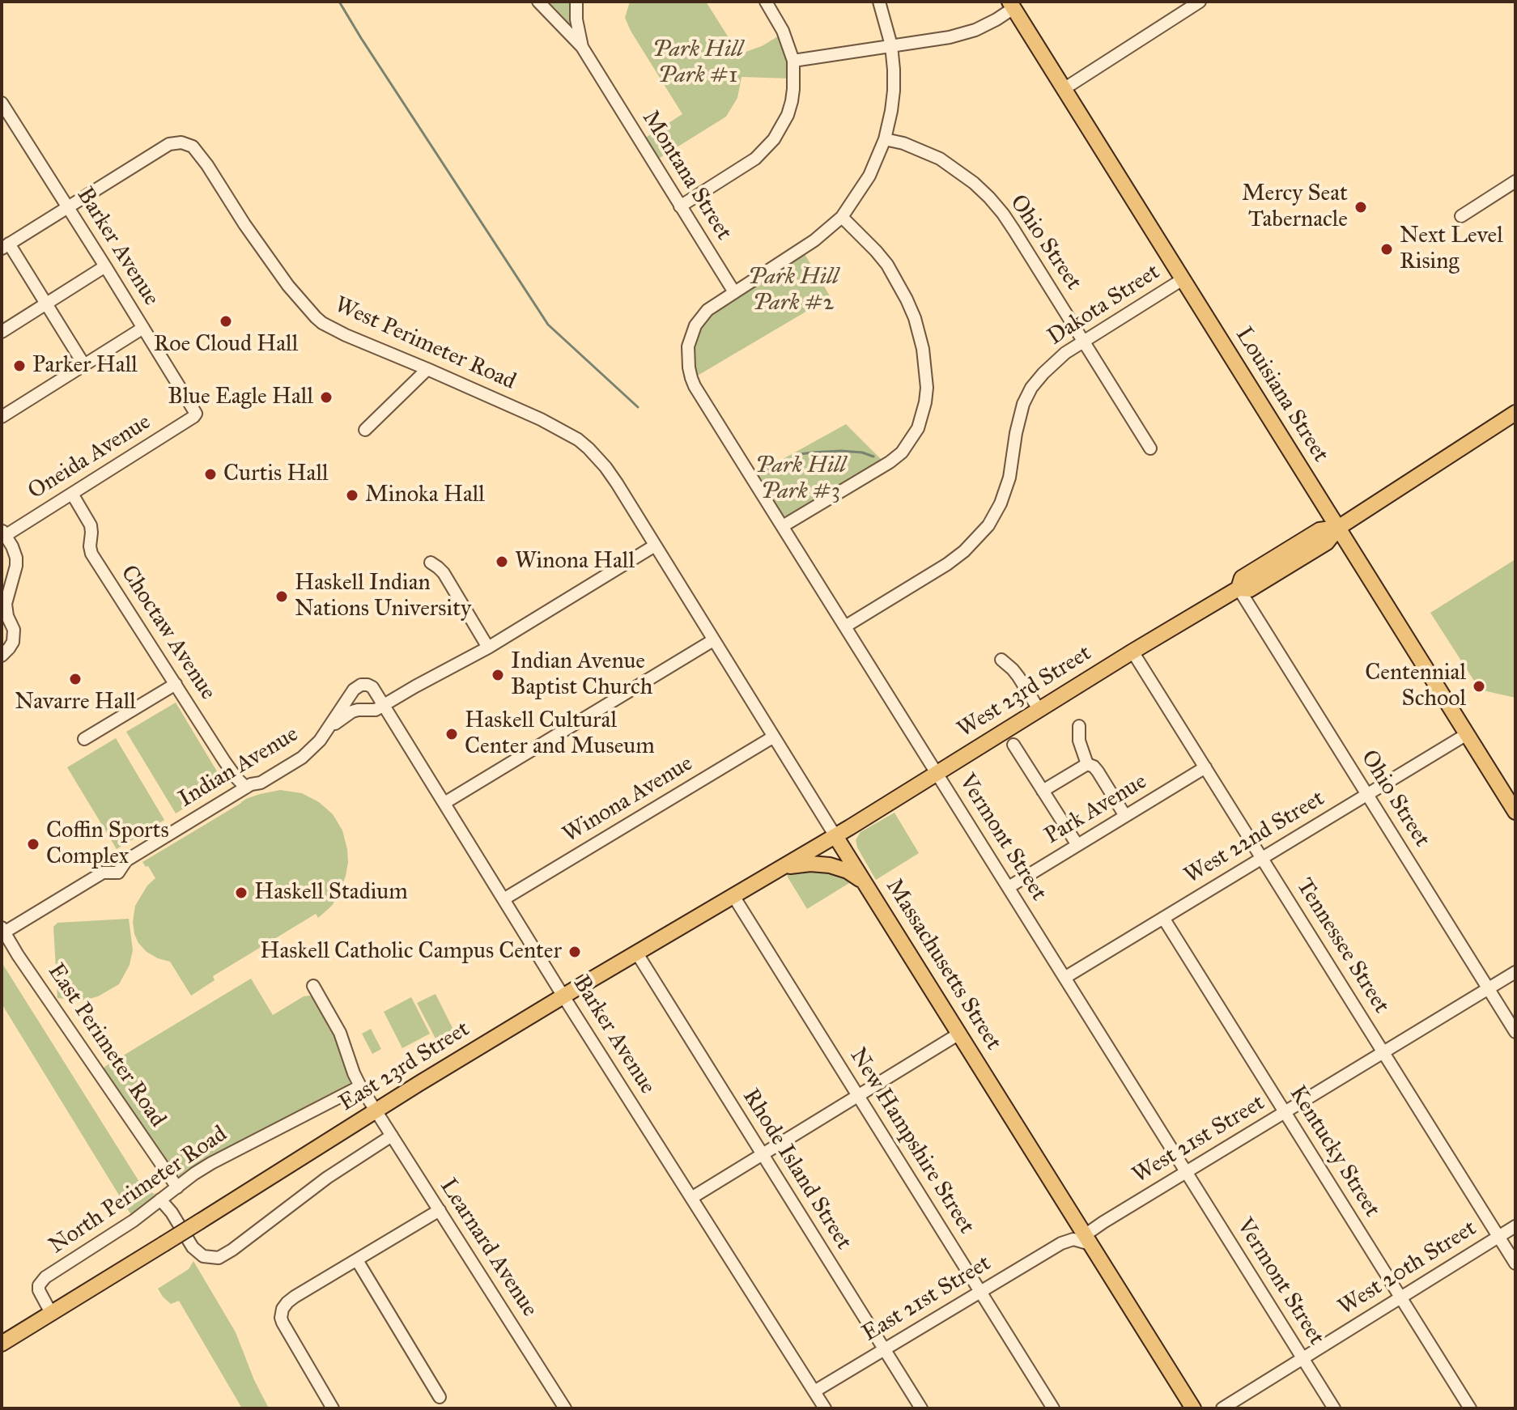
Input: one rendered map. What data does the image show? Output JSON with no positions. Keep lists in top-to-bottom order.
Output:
{
  "streets": {
    "main road": [
      "Louisiana Street",
      "West 23rd Street",
      "Massachusetts Street",
      "East 23rd Street"
    ],
    "street": [
      "Montana Street",
      "Ohio Street",
      "Barker Avenue",
      "Dakota Street",
      "West Perimeter Road",
      "Oneida Avenue",
      "Choctaw Avenue",
      "Indian Avenue",
      "Winona Avenue",
      "Park Avenue",
      "Vermont Street",
      "West 22nd Street",
      "Tennessee Street",
      "East Perimeter Road",
      "West 21st Street",
      "New Hampshire Street",
      "Kentucky Street",
      "Rhode Island Street",
      "North Perimeter Road",
      "Learnard Avenue",
      "West 20th Street",
      "East 21st Street"
    ]
  },
  "crossings": [
    ["Montana Street", "Vermont Street"],
    ["Ohio Street", "Dakota Street"],
    ["Ohio Street", "West 23rd Street"],
    ["Ohio Street", "Vermont Street"],
    ["Ohio Street", "West 22nd Street"],
    ["Ohio Street", "West 21st Street"],
    ["Barker Avenue", "West Perimeter Road"],
    ["Barker Avenue", "Oneida Avenue"],
    ["Barker Avenue", "Indian Avenue"],
    ["Barker Avenue", "Winona Avenue"],
    ["Barker Avenue", "East 23rd Street"],
    ["Barker Avenue", "East 21st Street"],
    ["Dakota Street", "Louisiana Street"],
    ["Dakota Street", "Vermont Street"],
    ["West Perimeter Road", "Indian Avenue"],
    ["West Perimeter Road", "Massachusetts Street"],
    ["Louisiana Street", "West 23rd Street"],
    ["Louisiana Street", "West 22nd Street"],
    ["Oneida Avenue", "Choctaw Avenue"],
    ["Choctaw Avenue", "Indian Avenue"],
    ["West 23rd Street", "Vermont Street"],
    ["West 23rd Street", "Tennessee Street"],
    ["West 23rd Street", "Massachusetts Street"],
    ["West 23rd Street", "East 23rd Street"],
    ["Indian Avenue", "Massachusetts Street"],
    ["Indian Avenue", "East Perimeter Road"],
    ["Winona Avenue", "Massachusetts Street"],
    ["Park Avenue", "Vermont Street"],
    ["Park Avenue", "Tennessee Street"],
    ["Vermont Street", "West 22nd Street"],
    ["Vermont Street", "West 21st Street"],
    ["Vermont Street", "West 20th Street"],
    ["West 22nd Street", "Tennessee Street"],
    ["West 22nd Street", "Kentucky Street"],
    ["Tennessee Street", "West 21st Street"],
    ["Tennessee Street", "West 20th Street"],
    ["Massachusetts Street", "East 23rd Street"],
    ["Massachusetts Street", "West 21st Street"],
    ["Massachusetts Street", "East 21st Street"],
    ["East Perimeter Road", "North Perimeter Road"],
    ["East 23rd Street", "New Hampshire Street"],
    ["East 23rd Street", "Rhode Island Street"],
    ["East 23rd Street", "North Perimeter Road"],
    ["East 23rd Street", "Learnard Avenue"],
    ["West 21st Street", "Kentucky Street"],
    ["West 21st Street", "East 21st Street"],
    ["New Hampshire Street", "East 21st Street"],
    ["Kentucky Street", "West 20th Street"],
    ["Rhode Island Street", "East 21st Street"],
    ["North Perimeter Road", "Learnard Avenue"]
  ],
  "parks": ["Park Hill Park #1", "Park Hill Park #2", "Park Hill Park #3"],
  "places": [
    "Mercy Seat Tabernacle",
    "Next Level Rising",
    "Roe Cloud Hall",
    "Parker Hall",
    "Blue Eagle Hall",
    "Curtis Hall",
    "Minoka Hall",
    "Winona Hall",
    "Haskell Indian Nations University",
    "Indian Avenue Baptist Church",
    "Navarre Hall",
    "Centennial School",
    "Haskell Cultural Center and Museum",
    "Coffin Sports Complex",
    "Haskell Stadium",
    "Haskell Catholic Campus Center"
  ]
}
